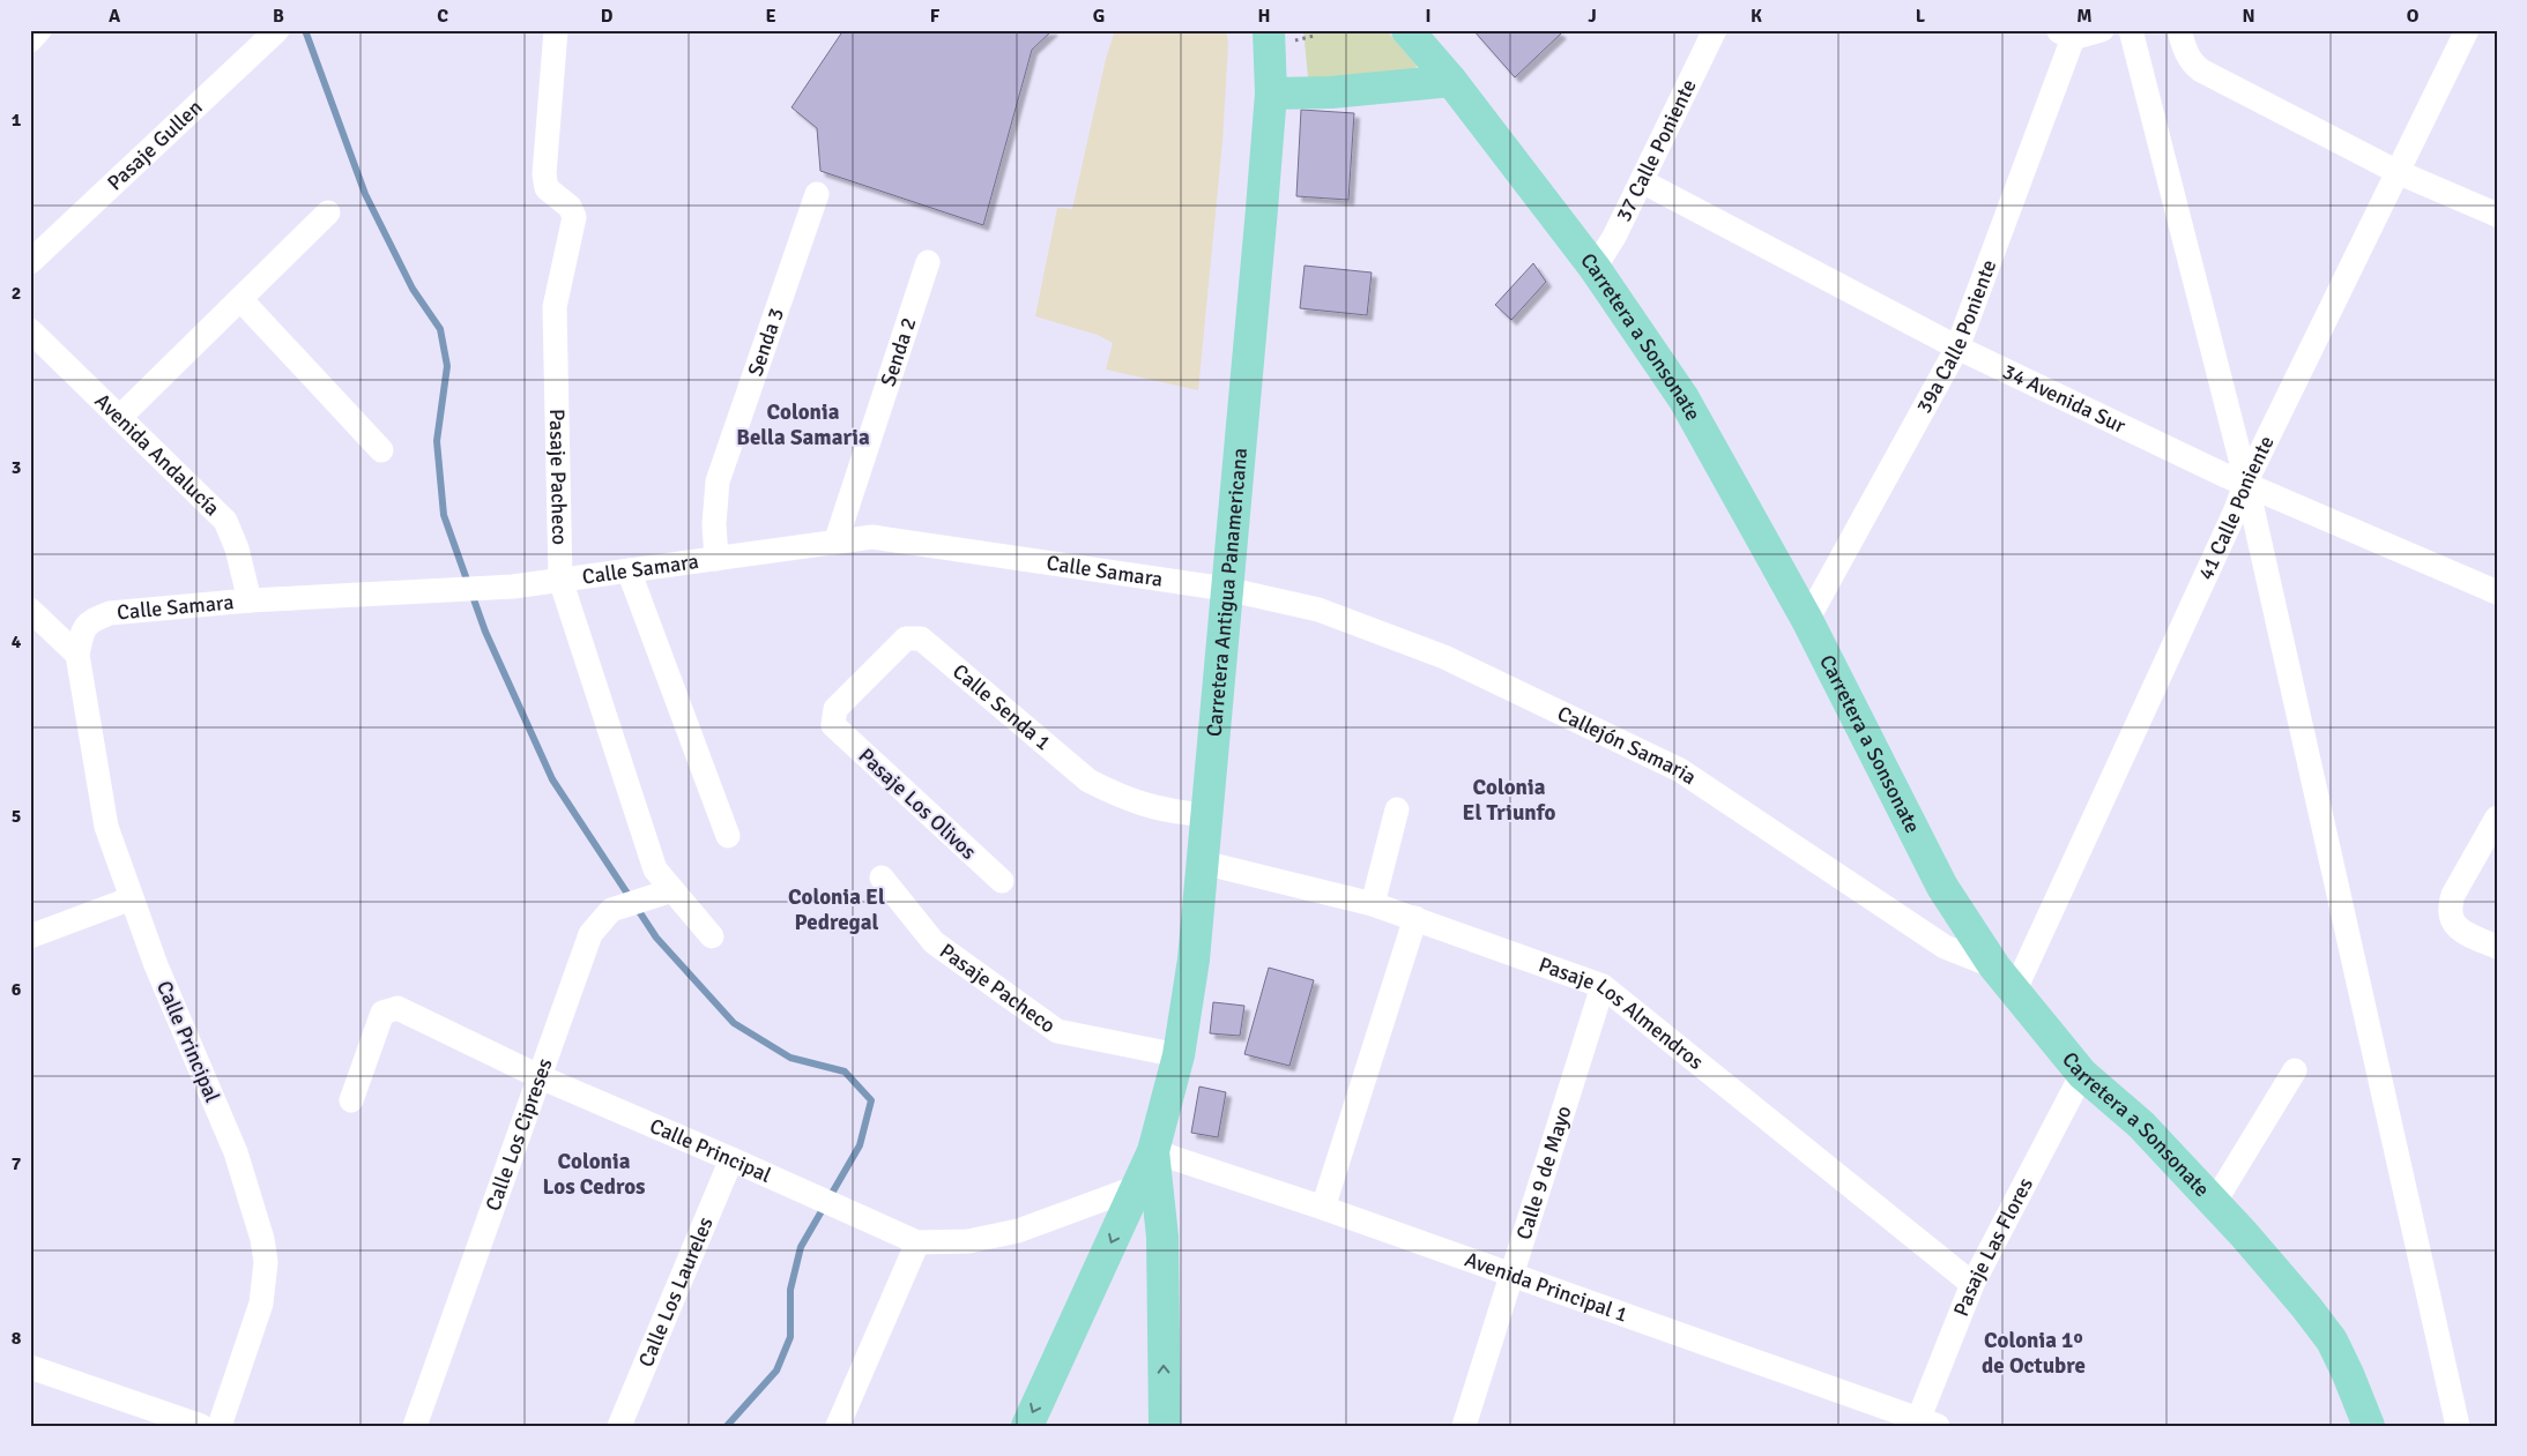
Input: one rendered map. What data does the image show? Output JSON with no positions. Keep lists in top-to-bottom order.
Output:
{
  "streets": {
    "main road": ["Carretera a Sonsonate", "Carretera Antigua Panamericana"],
    "street": [
      "Pasaje Gullen",
      "37 Calle Poniente",
      "39a Calle Poniente",
      "Senda 3",
      "Senda 2",
      "34 Avenida Sur",
      "Avenida Andalucía",
      "Pasaje Pacheco",
      "41 Calle Poniente",
      "Calle Samara",
      "Calle Senda 1",
      "Callejón Samaria",
      "Pasaje Los Olivos",
      "Pasaje Los Almendros",
      "Calle Principal",
      "Calle Los Cipreses",
      "Calle 9 de Mayo",
      "Pasaje Las Flores",
      "Avenida Principal 1",
      "Calle Los Laureles"
    ]
  },
  "crossings": [
    ["37 Calle Poniente", "Carretera a Sonsonate"],
    ["37 Calle Poniente", "34 Avenida Sur"],
    ["39a Calle Poniente", "Carretera a Sonsonate"],
    ["39a Calle Poniente", "34 Avenida Sur"],
    ["Carretera a Sonsonate", "41 Calle Poniente"],
    ["Carretera a Sonsonate", "Callejón Samaria"],
    ["Carretera a Sonsonate", "Pasaje Las Flores"],
    ["Senda 3", "Calle Samara"],
    ["Senda 2", "Calle Samara"],
    ["34 Avenida Sur", "41 Calle Poniente"],
    ["Avenida Andalucía", "Calle Samara"],
    ["Pasaje Pacheco", "Calle Samara"],
    ["Pasaje Pacheco", "Carretera Antigua Panamericana"],
    ["Pasaje Pacheco", "Calle Los Cipreses"],
    ["Calle Samara", "Carretera Antigua Panamericana"],
    ["Calle Samara", "Callejón Samaria"],
    ["Calle Samara", "Calle Principal"],
    ["Carretera Antigua Panamericana", "Calle Senda 1"],
    ["Carretera Antigua Panamericana", "Callejón Samaria"],
    ["Carretera Antigua Panamericana", "Pasaje Los Almendros"],
    ["Carretera Antigua Panamericana", "Calle Principal"],
    ["Carretera Antigua Panamericana", "Avenida Principal 1"],
    ["Calle Senda 1", "Pasaje Los Olivos"],
    ["Pasaje Los Almendros", "Calle 9 de Mayo"],
    ["Pasaje Los Almendros", "Pasaje Las Flores"],
    ["Calle Principal", "Calle Los Cipreses"],
    ["Calle Principal", "Calle Los Laureles"],
    ["Calle 9 de Mayo", "Avenida Principal 1"],
    ["Pasaje Las Flores", "Avenida Principal 1"]
  ],
  "districts": [
    "Colonia Bella Samaria",
    "Colonia El Triunfo",
    "Colonia El Pedregal",
    "Colonia Los Cedros",
    "Colonia 1º de Octubre"
  ],
  "grid": {
    "columns": [
      "A",
      "B",
      "C",
      "D",
      "E",
      "F",
      "G",
      "H",
      "I",
      "J",
      "K",
      "L",
      "M",
      "N",
      "O"
    ],
    "rows": [
      "1",
      "2",
      "3",
      "4",
      "5",
      "6",
      "7",
      "8"
    ]
  }
}
